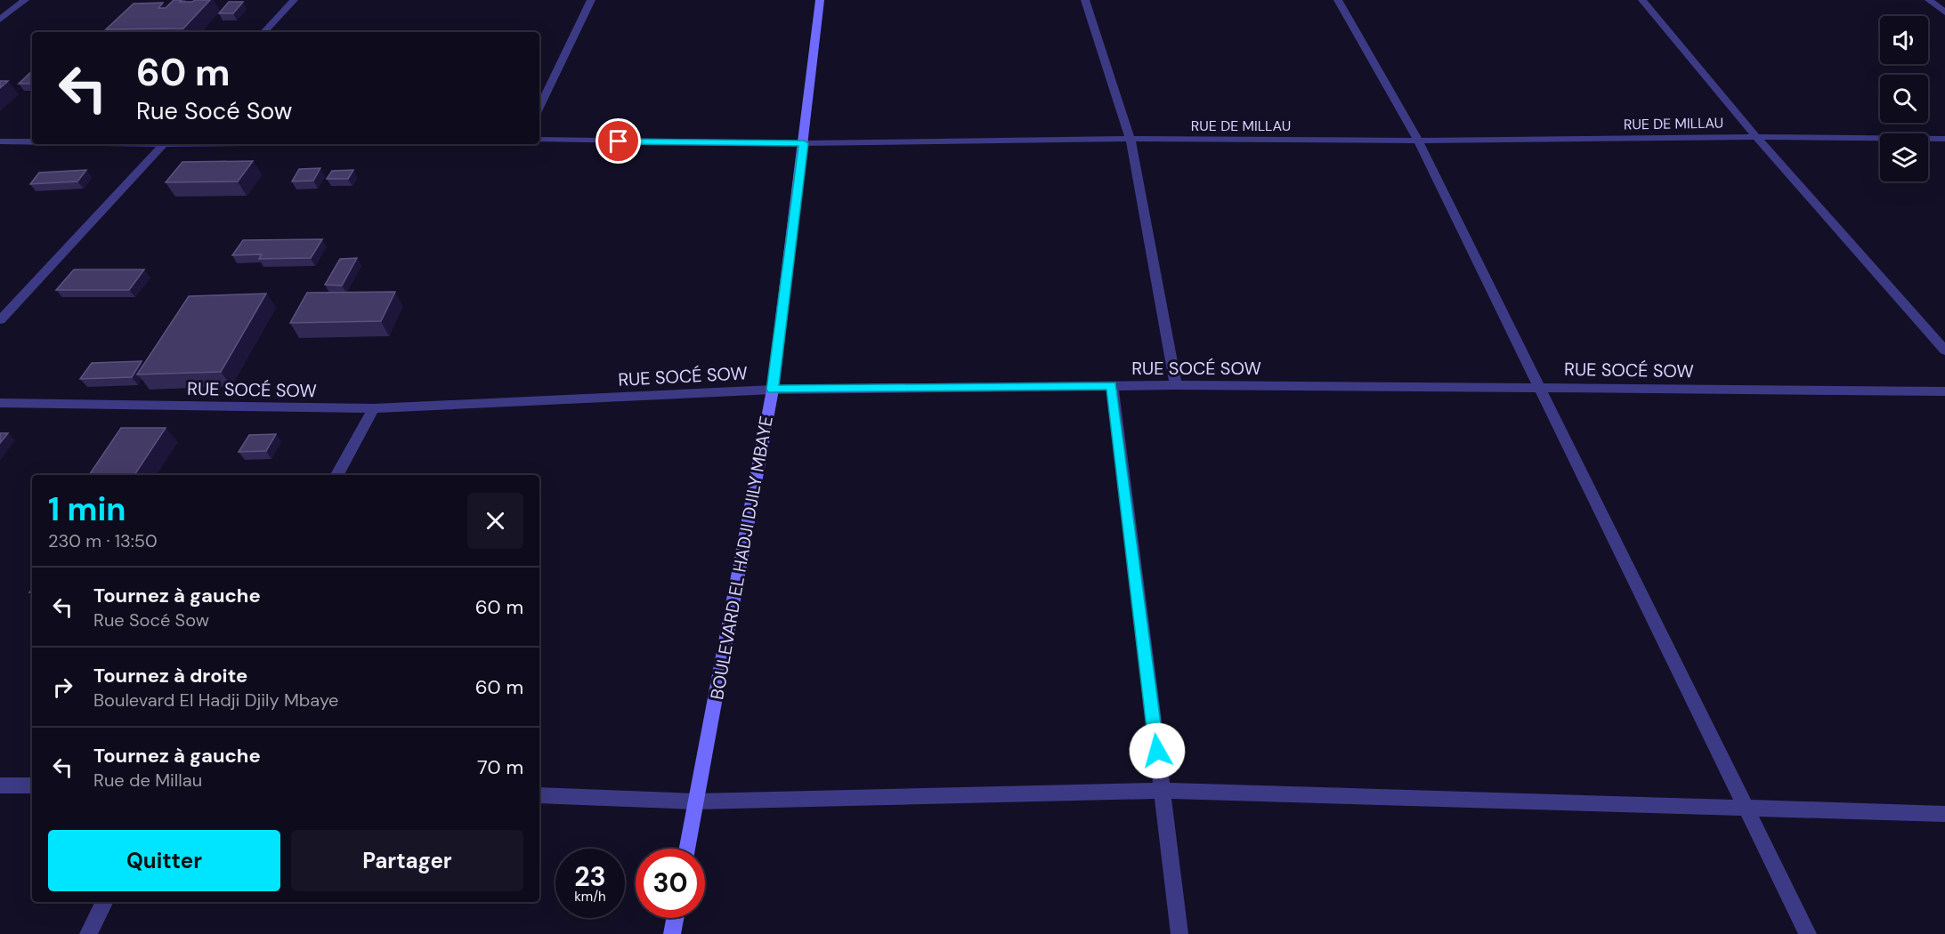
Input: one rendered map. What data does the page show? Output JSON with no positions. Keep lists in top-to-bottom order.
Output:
{
  "streets": {
    "main road": ["BOULEVARD EL HADJI DJILY MBAYE"],
    "street": ["RUE DE MILLAU", "RUE SOCÉ SOW"]
  },
  "crossings": [
    ["RUE DE MILLAU", "BOULEVARD EL HADJI DJILY MBAYE"],
    ["RUE SOCÉ SOW", "BOULEVARD EL HADJI DJILY MBAYE"]
  ],
  "page": {
    "turn": ["60 m", "Rue Socé Sow"],
    "heading": ["1 min", "230 m · 13:50"],
    "list": [
      {
        "name": "Tournez à gauche",
        "note": "Rue Socé Sow",
        "value": "60 m"
      },
      {
        "name": "Tournez à droite",
        "note": "Boulevard El Hadji Djily Mbaye",
        "value": "60 m"
      },
      {
        "name": "Tournez à gauche",
        "note": "Rue de Millau",
        "value": "70 m"
      }
    ],
    "buttons": ["Quitter", "Partager"],
    "speed": "23 km/h",
    "limit": "30"
  }
}
